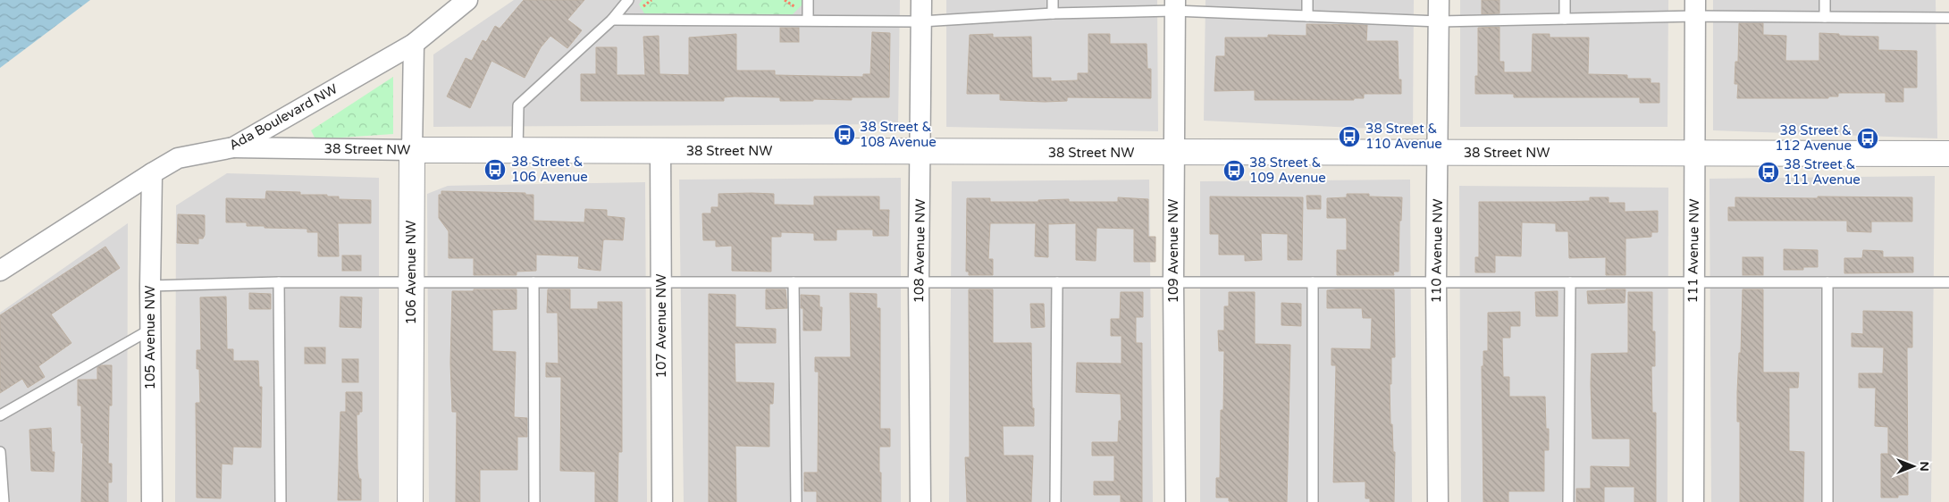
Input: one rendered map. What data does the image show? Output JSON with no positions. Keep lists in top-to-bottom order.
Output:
{
  "streets": {
    "street": [
      "Ada Boulevard NW",
      "38 Street NW",
      "108 Avenue NW",
      "109 Avenue NW",
      "110 Avenue NW",
      "111 Avenue NW",
      "106 Avenue NW",
      "107 Avenue NW",
      "105 Avenue NW"
    ]
  },
  "crossings": [
    ["Ada Boulevard NW", "38 Street NW"],
    ["Ada Boulevard NW", "106 Avenue NW"],
    ["Ada Boulevard NW", "105 Avenue NW"],
    ["38 Street NW", "108 Avenue NW"],
    ["38 Street NW", "109 Avenue NW"],
    ["38 Street NW", "110 Avenue NW"],
    ["38 Street NW", "111 Avenue NW"],
    ["38 Street NW", "106 Avenue NW"],
    ["38 Street NW", "107 Avenue NW"]
  ],
  "places": {
    "bus stop": [
      "38 Street & 108 Avenue",
      "38 Street & 110 Avenue",
      "38 Street & 112 Avenue",
      "38 Street & 106 Avenue",
      "38 Street & 109 Avenue",
      "38 Street & 111 Avenue"
    ]
  },
  "north": "right"
}
